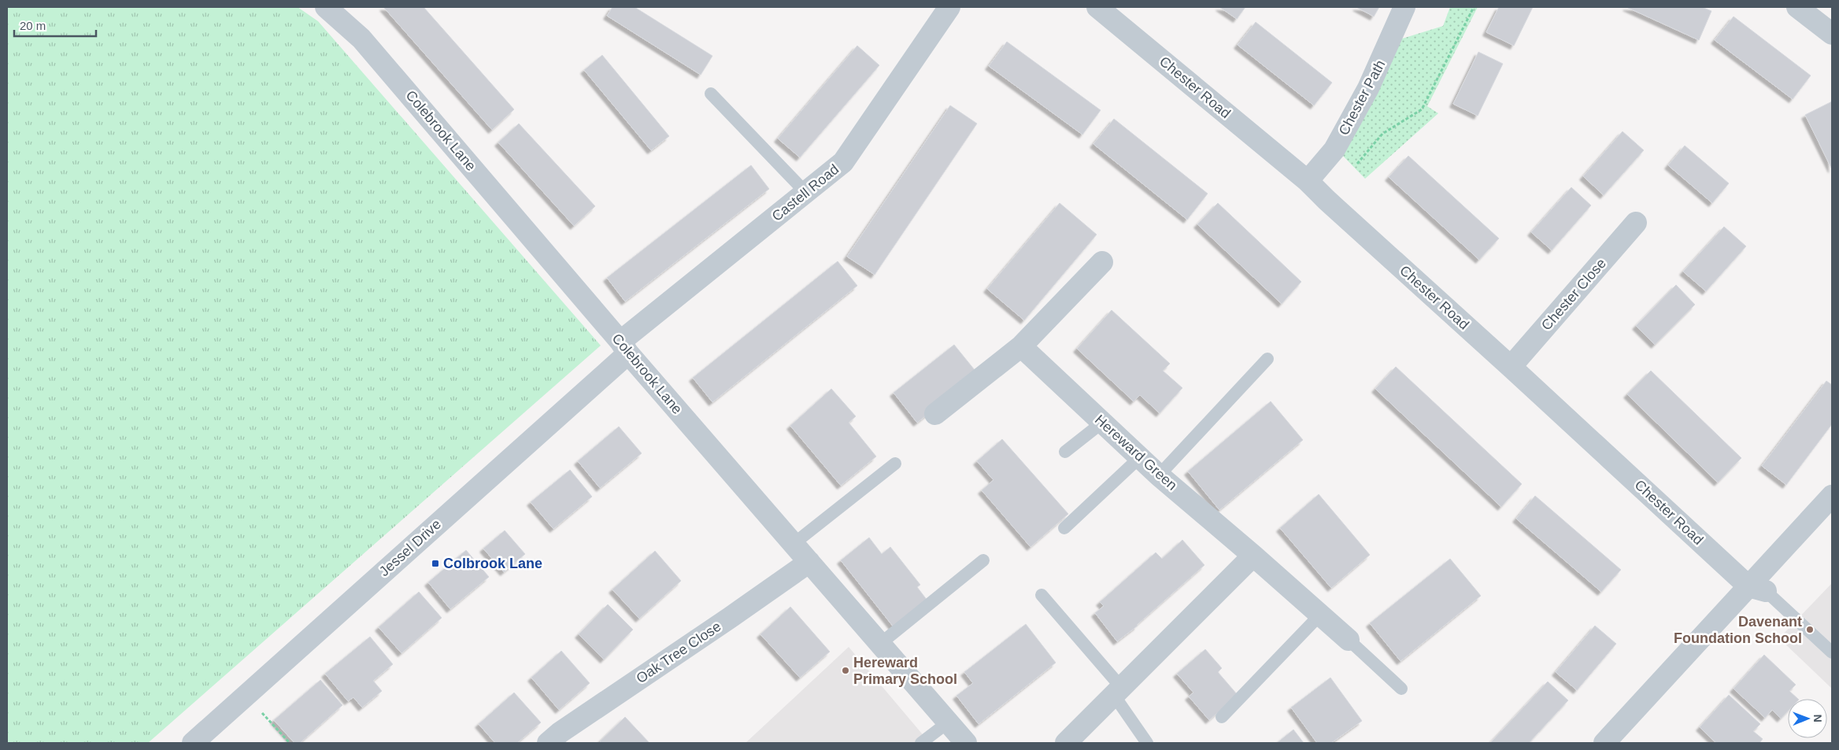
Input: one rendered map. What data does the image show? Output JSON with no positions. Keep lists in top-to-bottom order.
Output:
{
  "streets": {
    "street": [
      "Chester Road",
      "Chester Path",
      "Colebrook Lane",
      "Castell Road",
      "Chester Close",
      "Hereward Green",
      "Jessel Drive",
      "Oak Tree Close"
    ]
  },
  "crossings": [
    ["Chester Road", "Chester Path"],
    ["Chester Road", "Chester Close"],
    ["Colebrook Lane", "Castell Road"],
    ["Colebrook Lane", "Jessel Drive"],
    ["Colebrook Lane", "Oak Tree Close"],
    ["Castell Road", "Jessel Drive"]
  ],
  "places": {
    "transit": ["Colbrook Lane"],
    "other": ["Davenant Foundation School", "Hereward Primary School"]
  },
  "scale_bar": "20 m",
  "north": "right"
}
